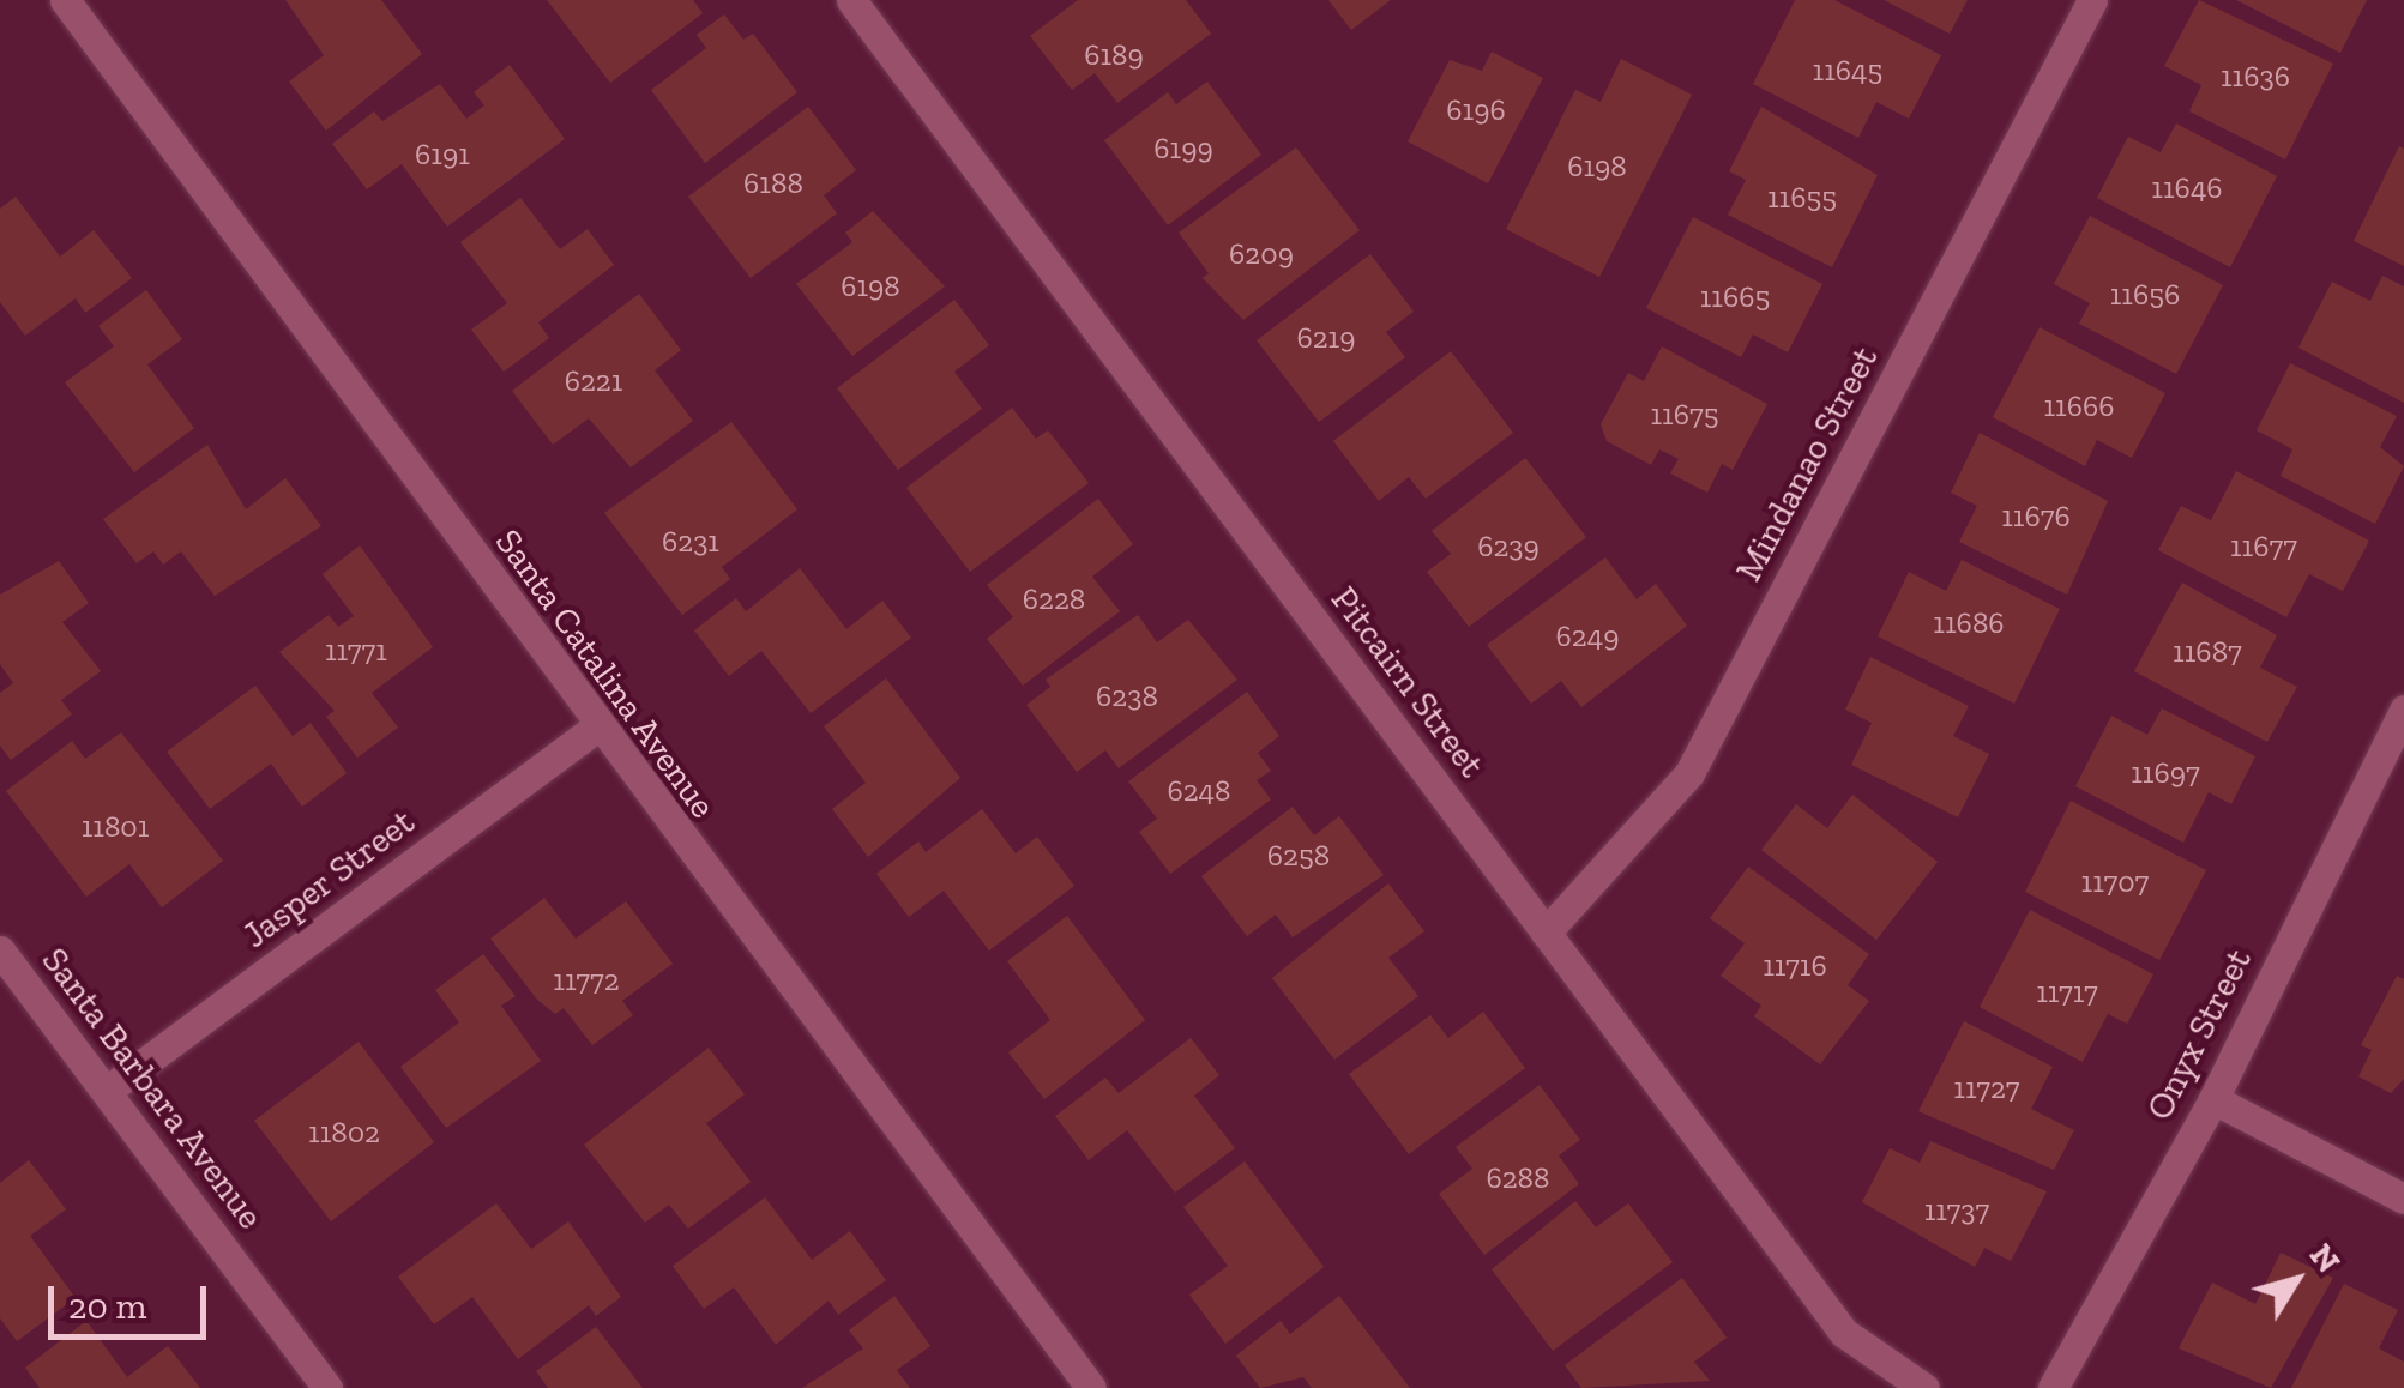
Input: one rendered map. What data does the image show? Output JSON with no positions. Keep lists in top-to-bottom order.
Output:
{
  "streets": {
    "street": [
      "Mindanao Street",
      "Santa Catalina Avenue",
      "Pitcairn Street",
      "Jasper Street",
      "Onyx Street",
      "Santa Barbara Avenue"
    ]
  },
  "crossings": [
    ["Mindanao Street", "Pitcairn Street"],
    ["Santa Catalina Avenue", "Jasper Street"],
    ["Jasper Street", "Santa Barbara Avenue"]
  ],
  "house_numbers": [
    "6189",
    "11645",
    "11636",
    "6196",
    "6199",
    "6191",
    "6198",
    "6188",
    "11646",
    "11655",
    "6209",
    "6198",
    "11656",
    "11665",
    "6219",
    "6221",
    "11666",
    "11675",
    "11676",
    "6231",
    "6239",
    "11677",
    "6228",
    "11686",
    "6249",
    "11771",
    "11687",
    "6238",
    "11697",
    "6248",
    "11801",
    "6258",
    "11707",
    "11716",
    "11772",
    "11717",
    "11727",
    "11802",
    "6288",
    "11737"
  ],
  "scale_bar": "20 m",
  "north": "top right"
}
